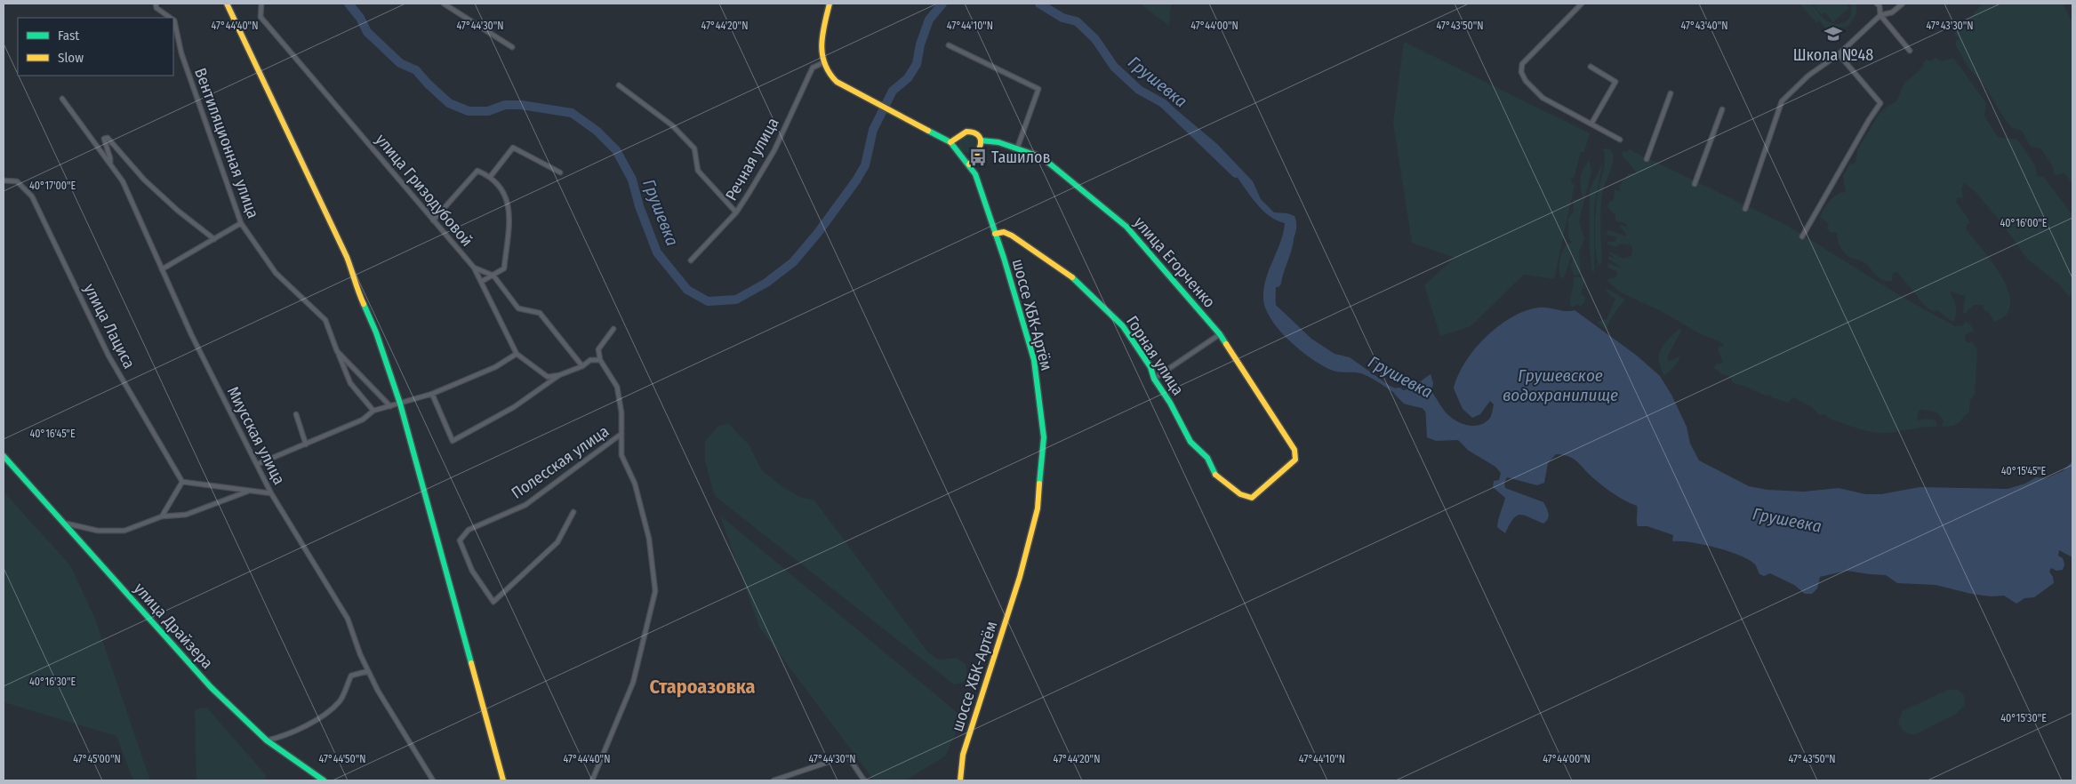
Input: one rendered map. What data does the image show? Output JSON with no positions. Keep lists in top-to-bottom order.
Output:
{
  "streets": {
    "street": [
      "Вентиляционная улица",
      "Речная улица",
      "улица Гризодубовой",
      "улица Егорченко",
      "шоссе ХБК-Артём",
      "улица Лациса",
      "Горная улица",
      "Миусская улица",
      "Полесская улица",
      "улица Драйзера"
    ]
  },
  "crossings": [
    ["Речная улица", "шоссе ХБК-Артём"],
    ["улица Егорченко", "шоссе ХБК-Артём"],
    ["улица Егорченко", "Горная улица"],
    ["шоссе ХБК-Артём", "Горная улица"]
  ],
  "districts": ["Староазовка"],
  "water": ["Грушевка", "Грушевское водохранилище"],
  "places": {
    "school or university": ["Школа №48"],
    "bus stop": ["Ташилов"]
  },
  "legend": ["Fast", "Slow"],
  "coordinates": [
    "47°44'30\"N",
    "47°44'10\"N",
    "47°44'00\"N",
    "47°44'40\"N",
    "47°44'20\"N",
    "47°43'50\"N",
    "47°43'40\"N",
    "47°43'30\"N",
    "40°17'00\"E",
    "40°16'00\"E",
    "40°16'45\"E",
    "40°15'45\"E",
    "40°16'30\"E",
    "40°15'30\"E",
    "47°45'00\"N",
    "47°44'50\"N"
  ]
}
